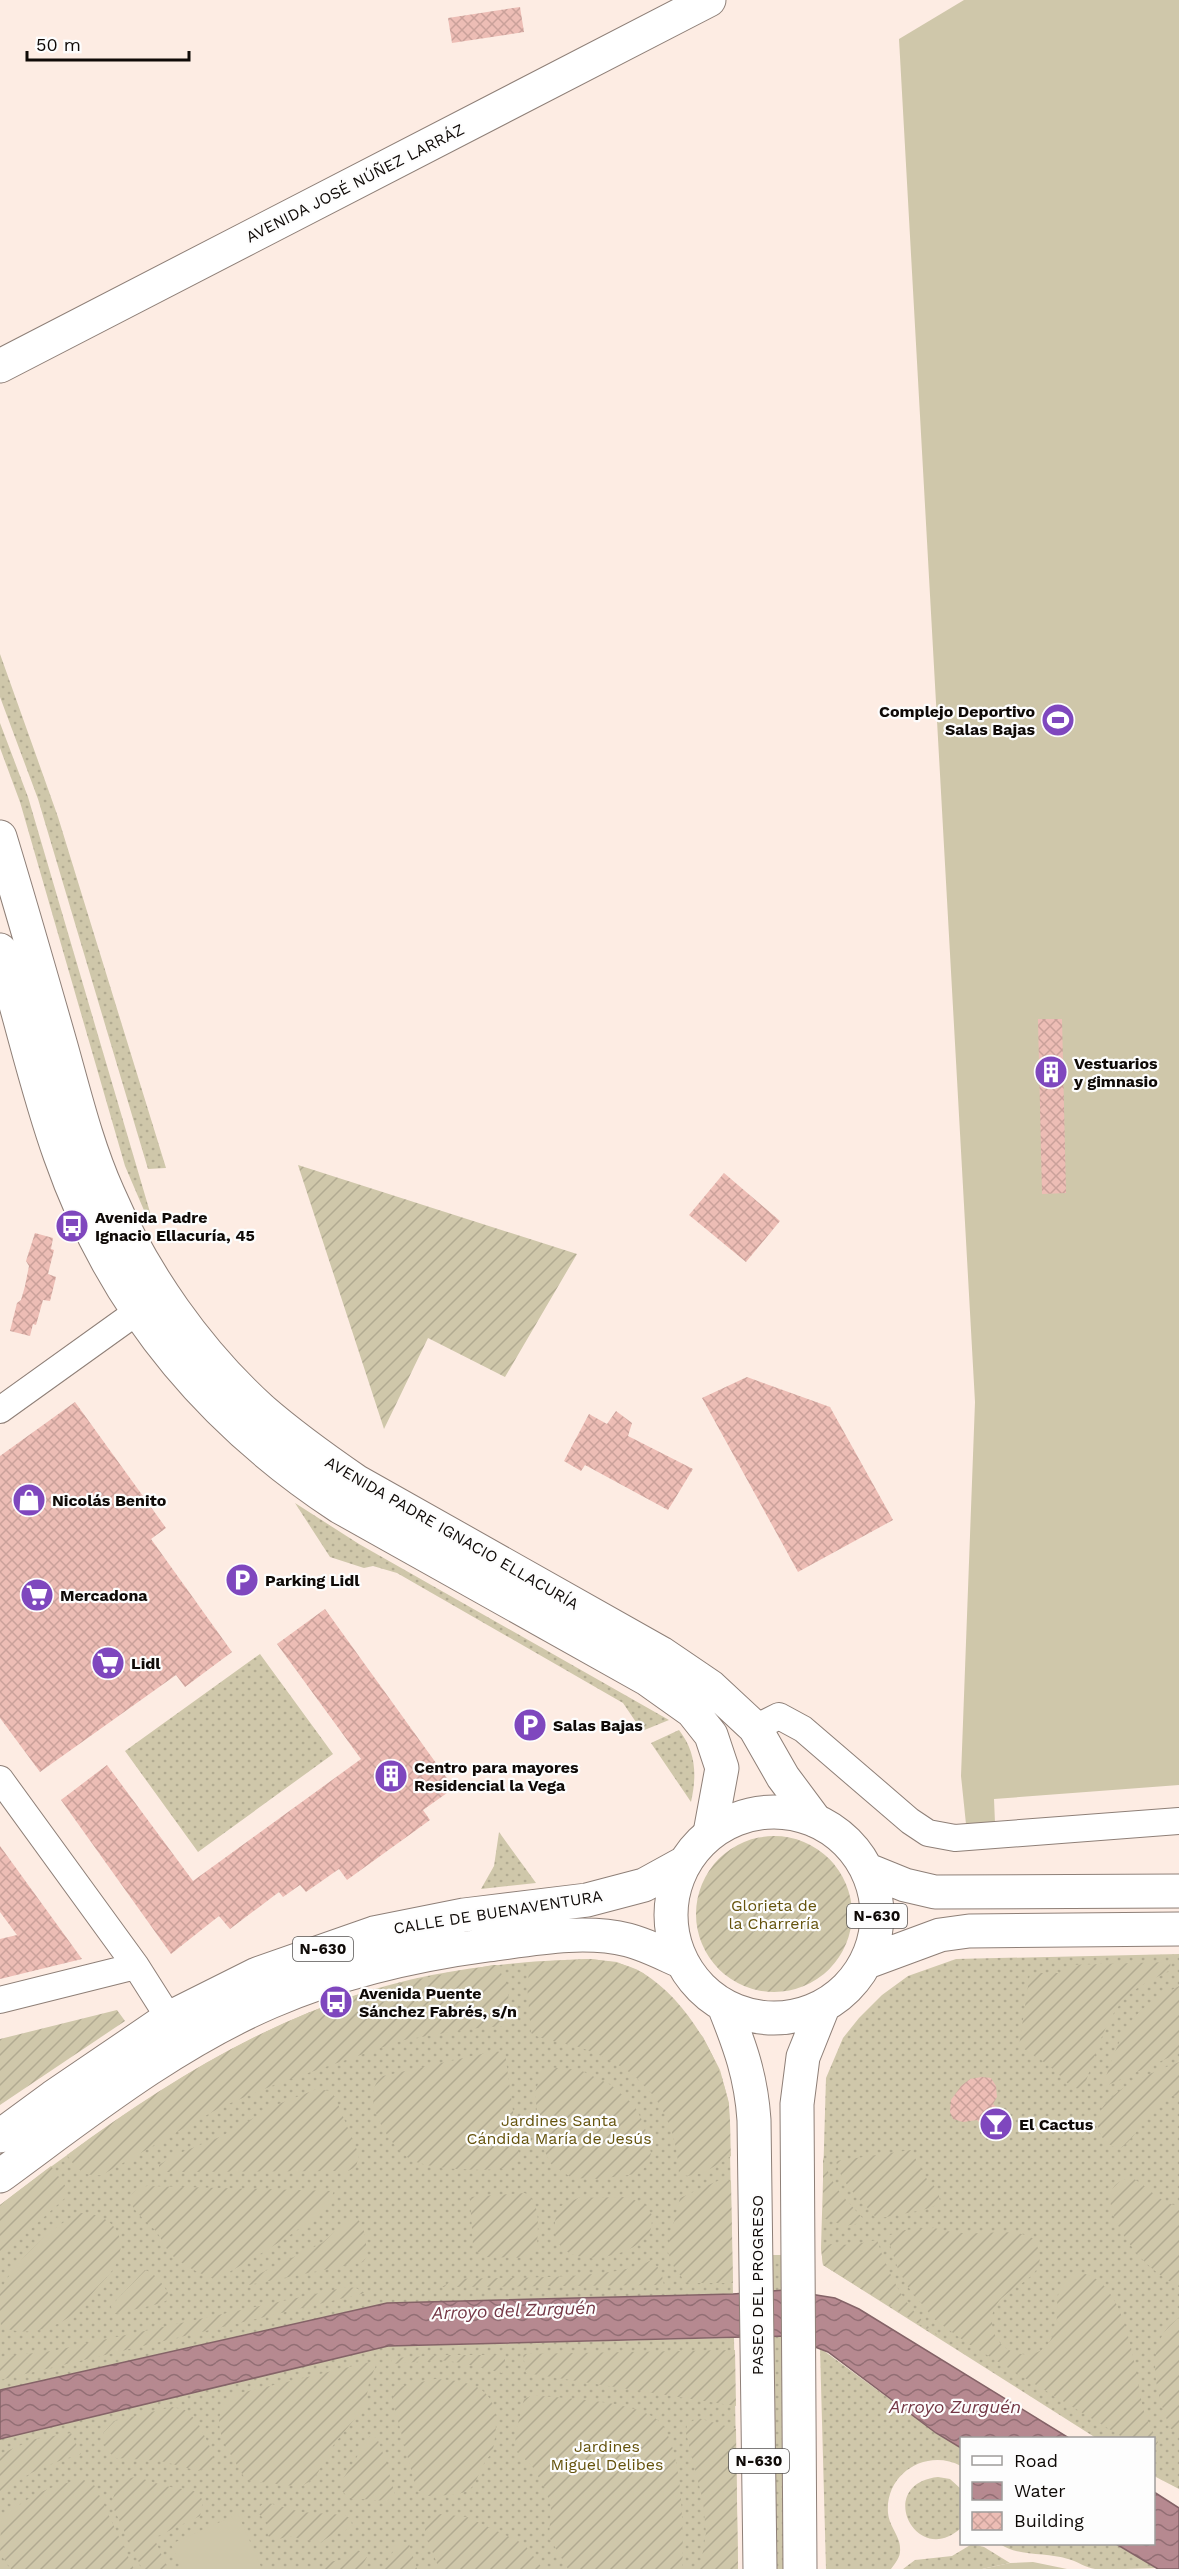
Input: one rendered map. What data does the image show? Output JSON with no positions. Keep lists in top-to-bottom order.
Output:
{
  "streets": {
    "main road": [
      "AVENIDA JOSÉ NÚÑEZ LARRÁZ",
      "AVENIDA PADRE IGNACIO ELLACURÍA",
      "CALLE DE BUENAVENTURA",
      "N-630",
      "PASEO DEL PROGRESO"
    ]
  },
  "crossings": [
    ["AVENIDA PADRE IGNACIO ELLACURÍA", "CALLE DE BUENAVENTURA"],
    ["AVENIDA PADRE IGNACIO ELLACURÍA", "N-630"],
    ["AVENIDA PADRE IGNACIO ELLACURÍA", "PASEO DEL PROGRESO"],
    ["CALLE DE BUENAVENTURA", "N-630"],
    ["CALLE DE BUENAVENTURA", "PASEO DEL PROGRESO"],
    ["N-630", "PASEO DEL PROGRESO"]
  ],
  "water": ["Arroyo del Zurguén", "Arroyo Zurguén"],
  "parks": ["Glorieta de la Charrería", "Jardines Santa Cándida María de Jesús", "Jardines Miguel Delibes"],
  "places": {
    "sports": ["Complejo Deportivo Salas Bajas"],
    "building": ["Vestuarios y gimnasio", "Centro para mayores Residencial la Vega"],
    "bus stop": ["Avenida Padre Ignacio Ellacuría, 45", "Avenida Puente Sánchez Fabrés, s/n"],
    "shop": ["Nicolás Benito"],
    "parking": ["Parking Lidl", "Salas Bajas"],
    "supermarket": ["Mercadona", "Lidl"],
    "bar": ["El Cactus"]
  },
  "legend": ["Road", "Water", "Building"],
  "scale_bar": "50 m"
}
